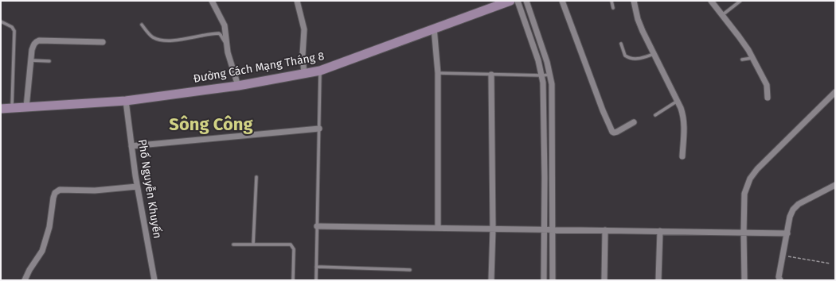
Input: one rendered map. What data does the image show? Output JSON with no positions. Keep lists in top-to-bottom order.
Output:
{
  "streets": {
    "street": ["Đường Cách Mạng Tháng 8", "Phố Nguyễn Khuyến"]
  },
  "crossings": [
    ["Đường Cách Mạng Tháng 8", "Phố Nguyễn Khuyến"]
  ],
  "districts": ["Sông Công"]
}
